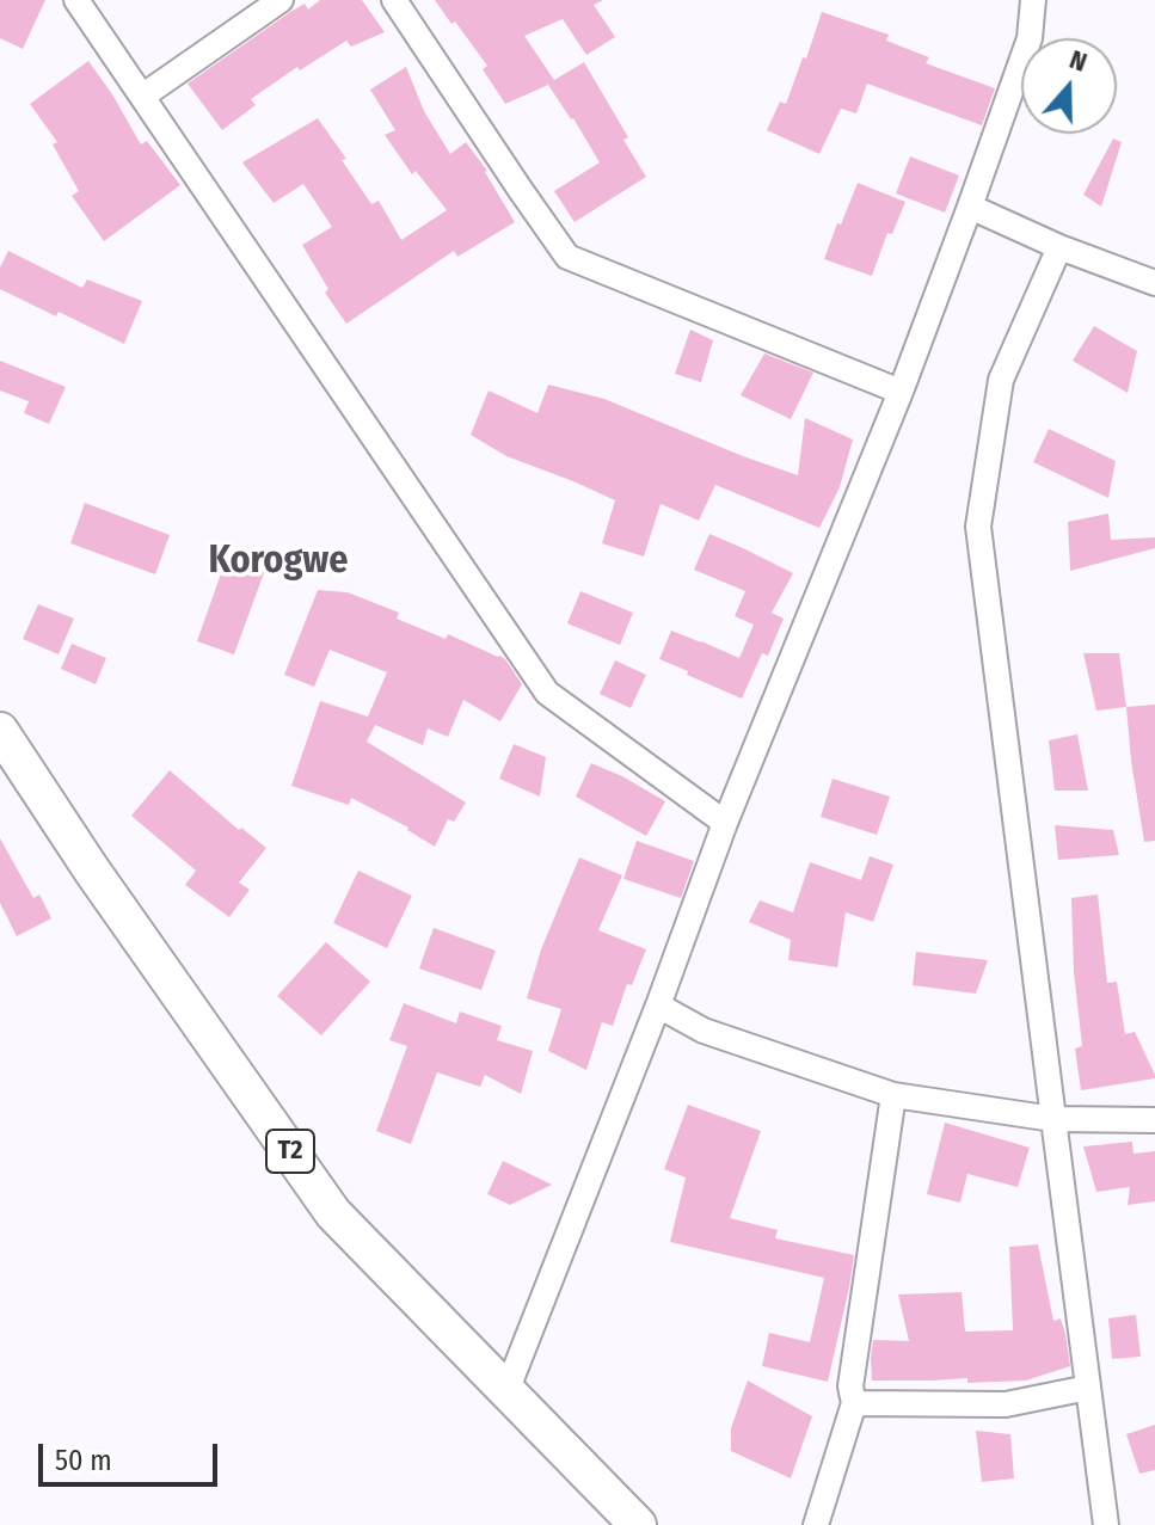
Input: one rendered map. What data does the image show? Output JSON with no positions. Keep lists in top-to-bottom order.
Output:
{
  "streets": {
    "highway": ["T2"]
  },
  "districts": ["Korogwe"],
  "scale_bar": "50 m",
  "north": "top"
}
